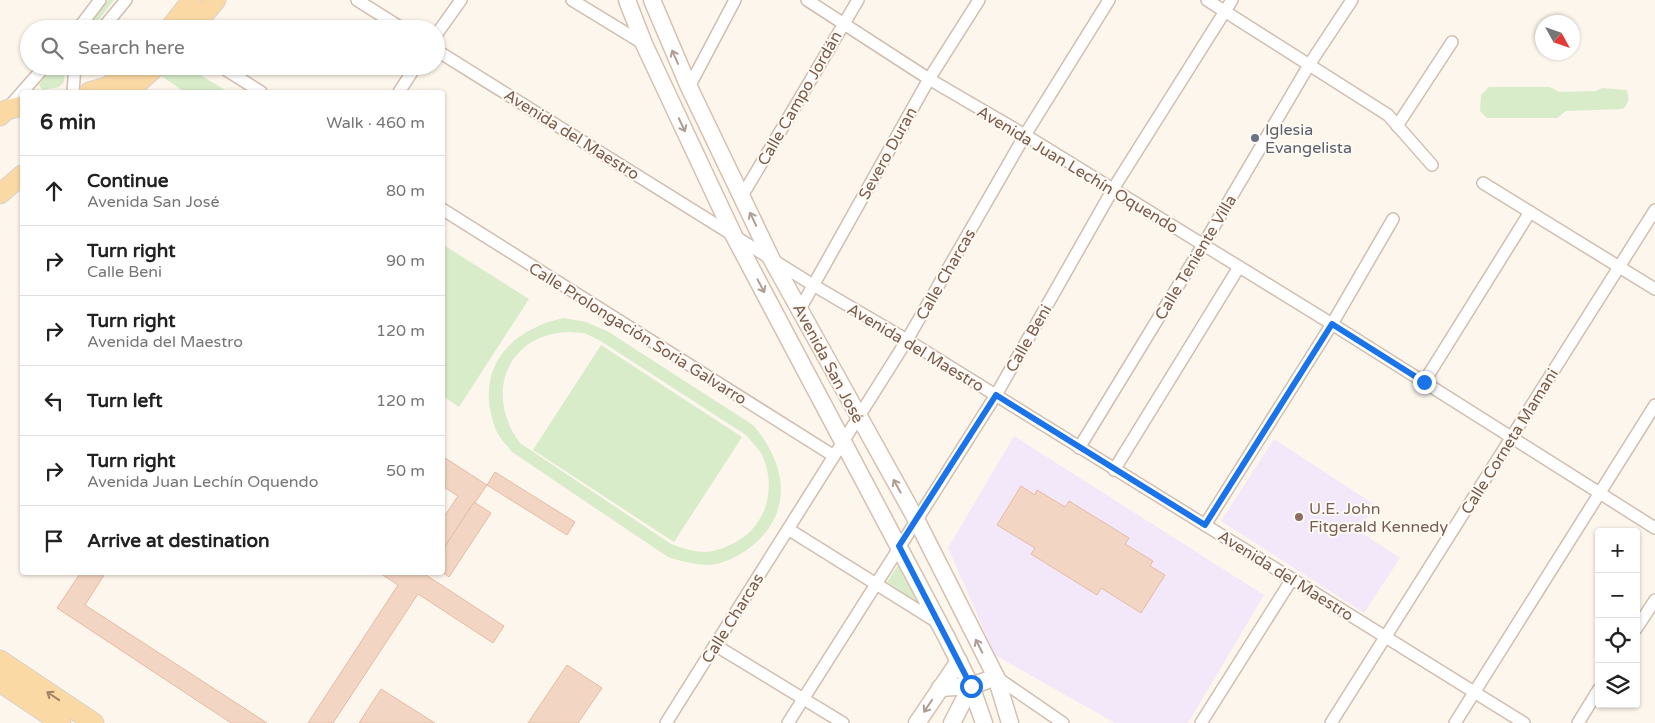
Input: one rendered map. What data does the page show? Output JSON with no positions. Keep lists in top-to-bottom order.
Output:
{
  "streets": {
    "street": [
      "Calle Campo Jordán",
      "Avenida del Maestro",
      "Severo Duran",
      "Avenida Juan Lechín Oquendo",
      "Calle Teniente Villa",
      "Calle Charcas",
      "Calle Prolongación Soria Galvarro",
      "Calle Beni",
      "Avenida San José",
      "Calle Corneta Mamani"
    ]
  },
  "crossings": [
    ["Calle Campo Jordán", "Avenida Juan Lechín Oquendo"],
    ["Calle Campo Jordán", "Avenida San José"],
    ["Avenida del Maestro", "Severo Duran"],
    ["Avenida del Maestro", "Calle Teniente Villa"],
    ["Avenida del Maestro", "Calle Charcas"],
    ["Avenida del Maestro", "Calle Beni"],
    ["Avenida del Maestro", "Avenida San José"],
    ["Avenida del Maestro", "Calle Corneta Mamani"],
    ["Severo Duran", "Avenida Juan Lechín Oquendo"],
    ["Severo Duran", "Avenida San José"],
    ["Avenida Juan Lechín Oquendo", "Calle Teniente Villa"],
    ["Avenida Juan Lechín Oquendo", "Calle Charcas"],
    ["Avenida Juan Lechín Oquendo", "Calle Beni"],
    ["Avenida Juan Lechín Oquendo", "Calle Corneta Mamani"],
    ["Calle Charcas", "Calle Prolongación Soria Galvarro"],
    ["Calle Charcas", "Avenida San José"],
    ["Calle Beni", "Avenida San José"]
  ],
  "places": ["Iglesia Evangelista", "U.E. John Fitgerald Kennedy"],
  "north": "bottom right",
  "page": {
    "search": "Search here",
    "heading": ["6 min", "Walk · 460 m"],
    "list": [
      ["Continue", "Avenida San José", "80 m"],
      ["Turn right", "Calle Beni", "90 m"],
      ["Turn right", "Avenida del Maestro", "120 m"],
      ["Turn left", "120 m"],
      ["Turn right", "Avenida Juan Lechín Oquendo", "50 m"],
      "Arrive at destination"
    ],
    "map_buttons": ["+", "−"]
  }
}
